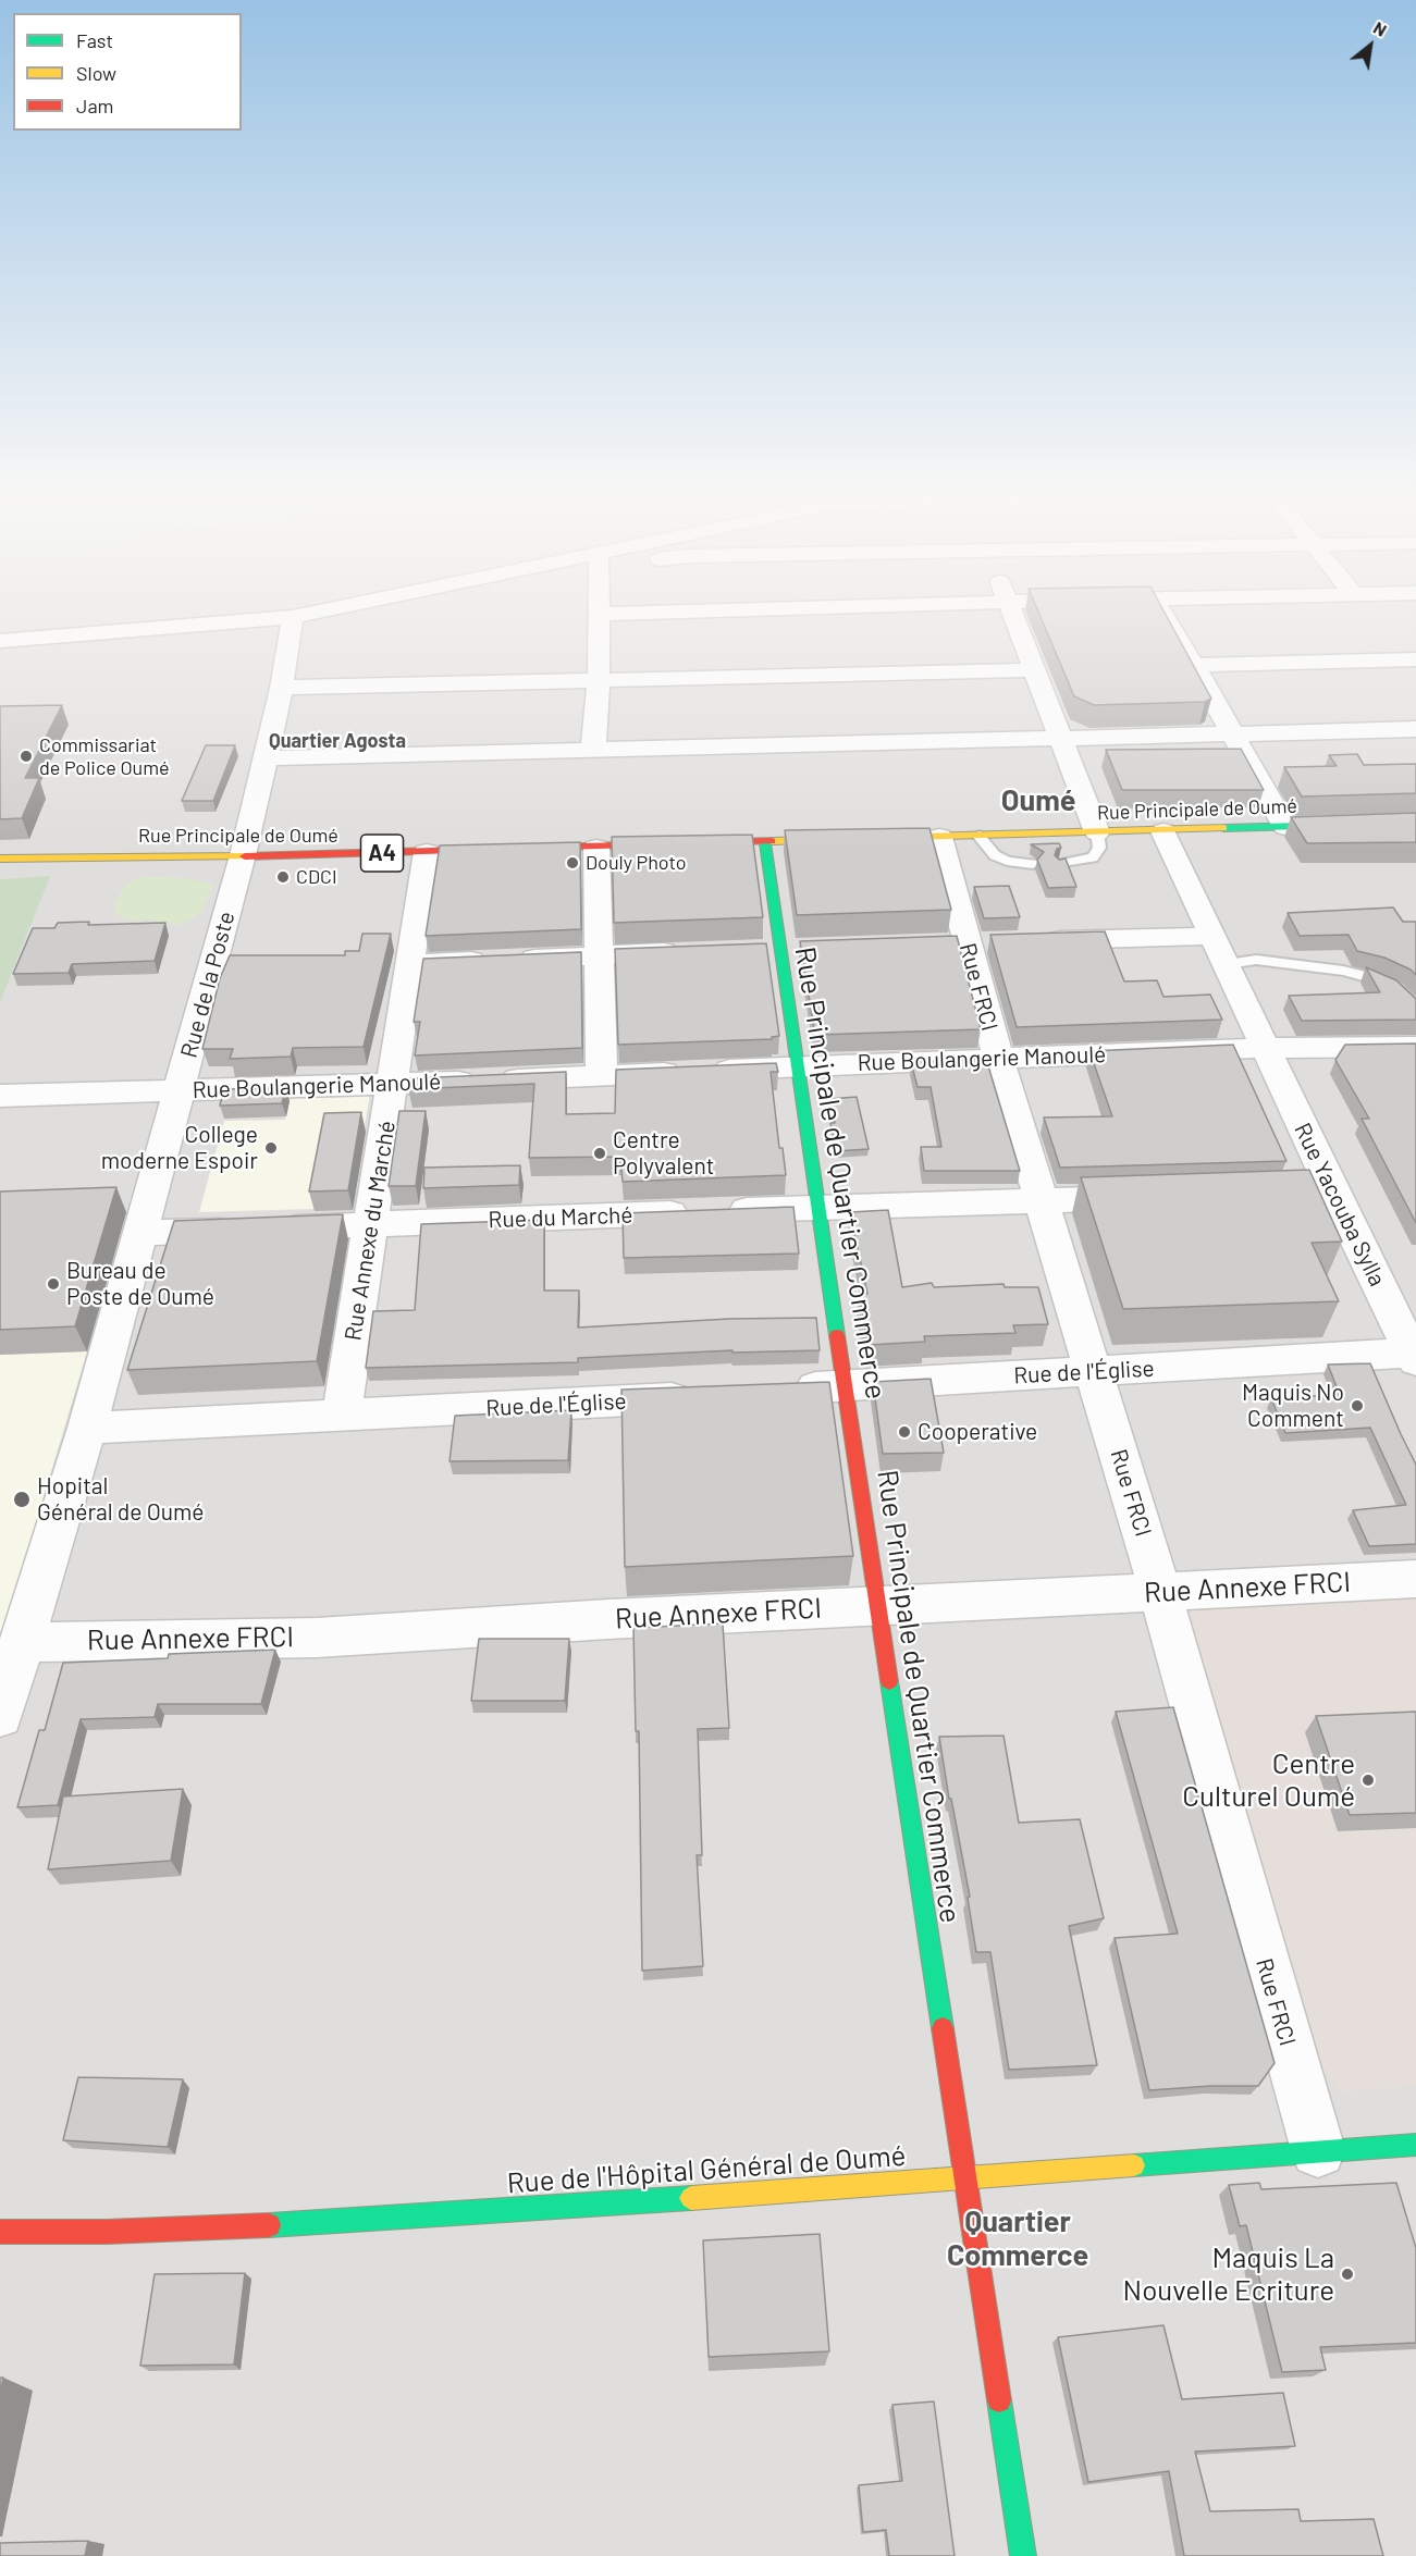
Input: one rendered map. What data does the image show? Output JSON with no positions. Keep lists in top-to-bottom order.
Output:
{
  "streets": {
    "street": [
      "Rue Principale de Oumé",
      "A4",
      "Rue de la Poste",
      "Rue FRCI",
      "Rue Boulangerie Manoulé",
      "Rue Principale de Quartier Commerce",
      "Rue Yacouba Sylla",
      "Rue du Marché",
      "Rue Annexe du Marché",
      "Rue de l'Église",
      "Rue Annexe FRCI",
      "Rue de l'Hôpital Général de Oumé"
    ]
  },
  "crossings": [
    ["Rue Principale de Oumé", "Rue de la Poste"],
    ["Rue Principale de Oumé", "Rue FRCI"],
    ["Rue Principale de Oumé", "Rue Principale de Quartier Commerce"],
    ["Rue Principale de Oumé", "Rue Yacouba Sylla"],
    ["Rue Principale de Oumé", "Rue Annexe du Marché"],
    ["Rue de la Poste", "Rue Boulangerie Manoulé"],
    ["Rue de la Poste", "Rue du Marché"],
    ["Rue de la Poste", "Rue de l'Église"],
    ["Rue de la Poste", "Rue Annexe FRCI"],
    ["Rue FRCI", "Rue Boulangerie Manoulé"],
    ["Rue FRCI", "Rue du Marché"],
    ["Rue FRCI", "Rue de l'Église"],
    ["Rue FRCI", "Rue Annexe FRCI"],
    ["Rue FRCI", "Rue de l'Hôpital Général de Oumé"],
    ["Rue Boulangerie Manoulé", "Rue Principale de Quartier Commerce"],
    ["Rue Boulangerie Manoulé", "Rue Yacouba Sylla"],
    ["Rue Boulangerie Manoulé", "Rue Annexe du Marché"],
    ["Rue Principale de Quartier Commerce", "Rue du Marché"],
    ["Rue Principale de Quartier Commerce", "Rue de l'Église"],
    ["Rue Principale de Quartier Commerce", "Rue Annexe FRCI"],
    ["Rue Principale de Quartier Commerce", "Rue de l'Hôpital Général de Oumé"],
    ["Rue Yacouba Sylla", "Rue de l'Église"],
    ["Rue du Marché", "Rue Annexe du Marché"],
    ["Rue Annexe du Marché", "Rue de l'Église"]
  ],
  "districts": ["Quartier Agosta", "Oumé", "Quartier Commerce"],
  "places": [
    "Commissariat de Police Oumé",
    "Douly Photo",
    "CDCI",
    "College moderne Espoir",
    "Centre Polyvalent",
    "Bureau de Poste de Oumé",
    "Maquis No Comment",
    "Cooperative",
    "Hopital Général de Oumé",
    "Centre Culturel Oumé",
    "Maquis La Nouvelle Ecriture"
  ],
  "legend": ["Fast", "Slow", "Jam"],
  "north": "top right"
}
